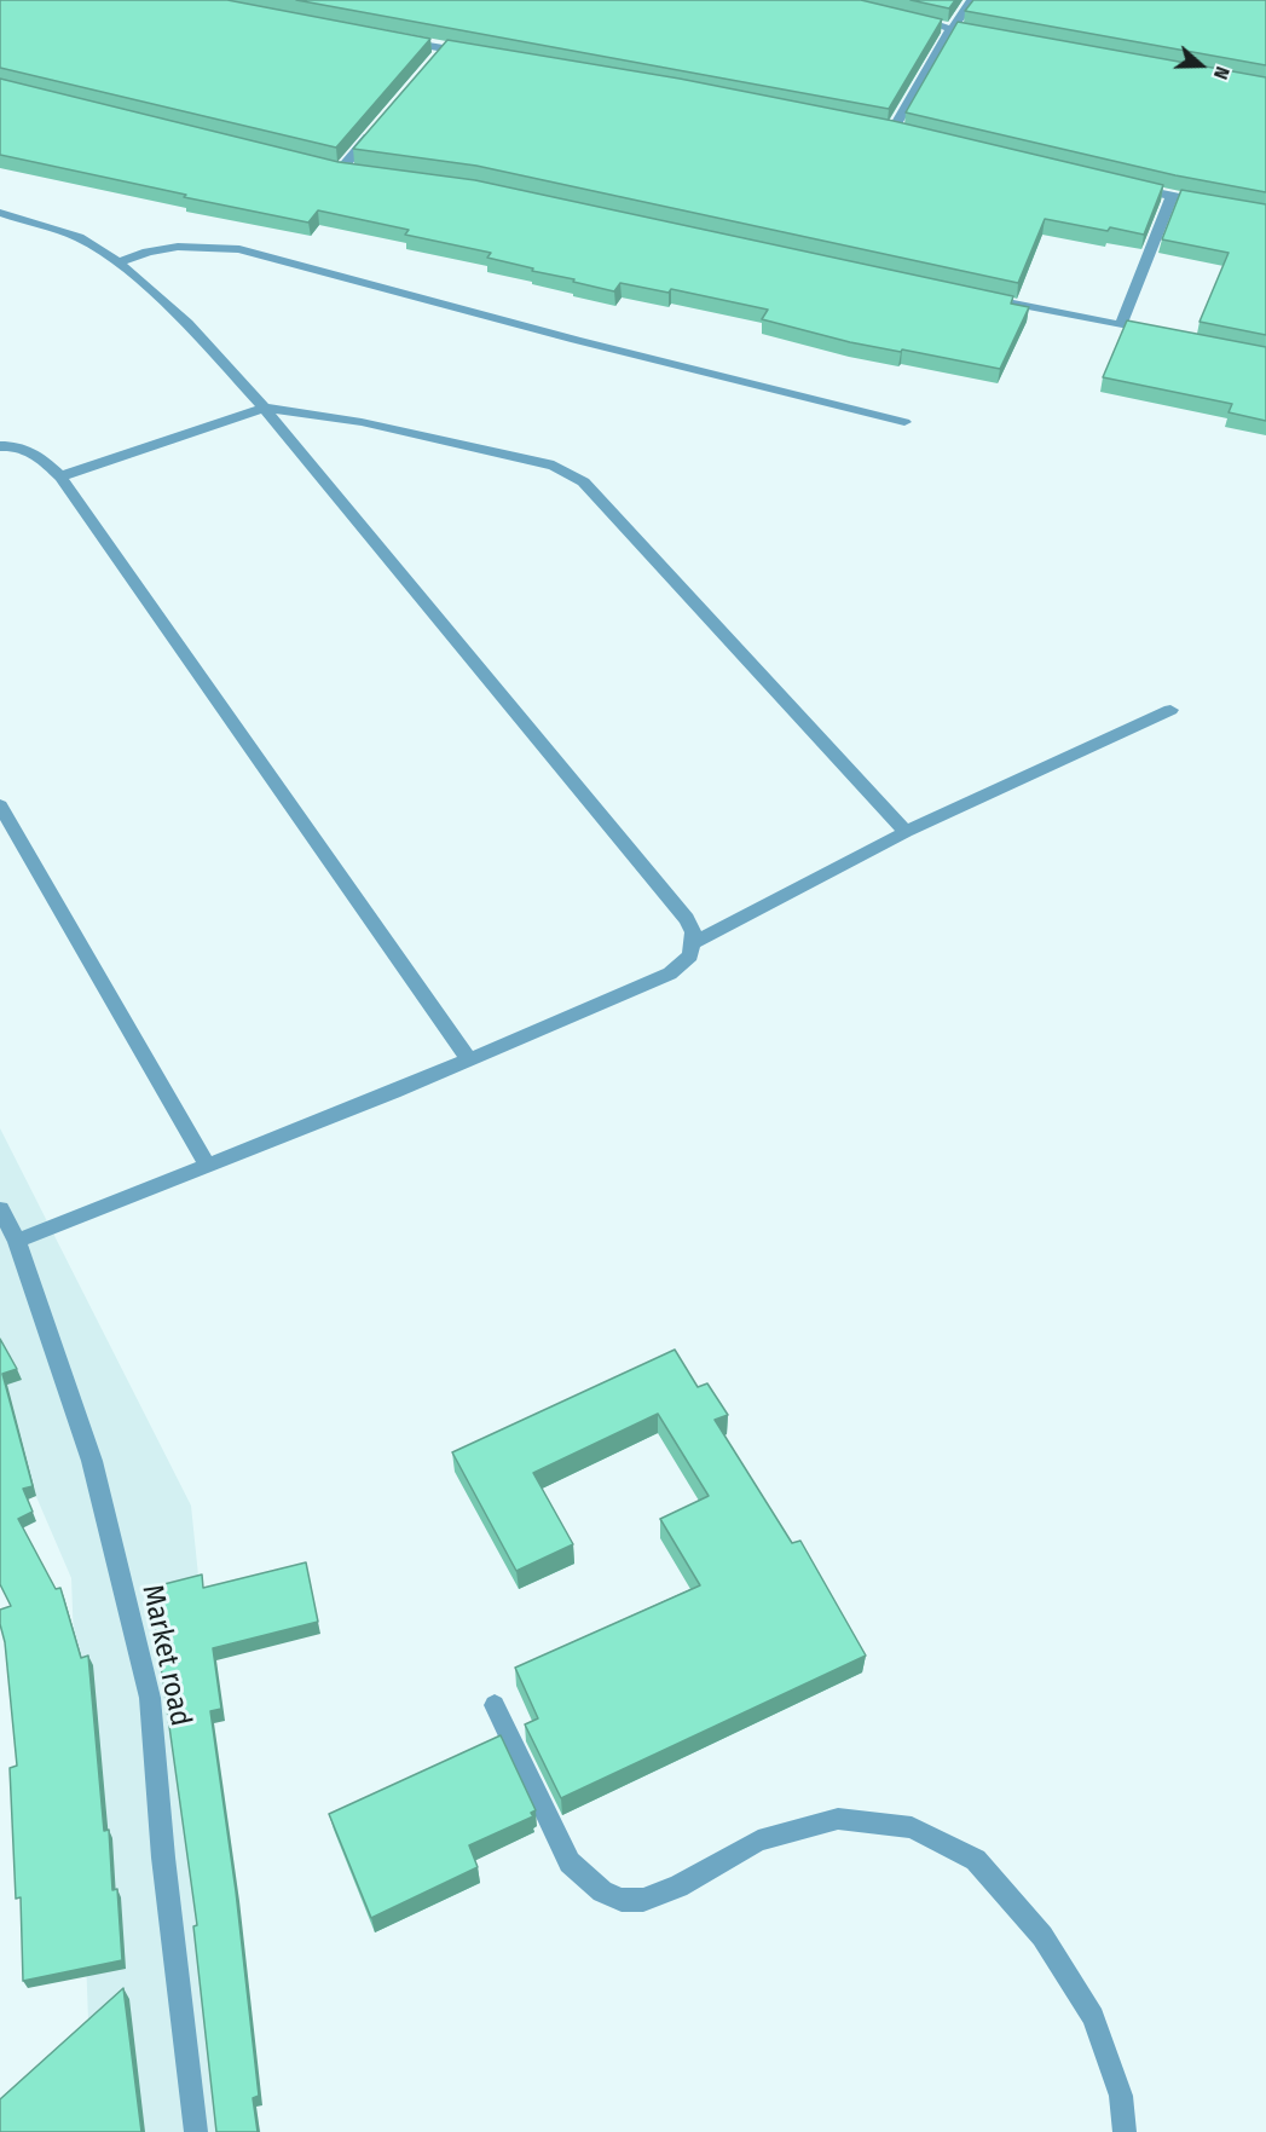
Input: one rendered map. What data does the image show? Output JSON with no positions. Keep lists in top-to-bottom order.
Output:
{
  "streets": {
    "street": ["Market road"]
  },
  "north": "right"
}
